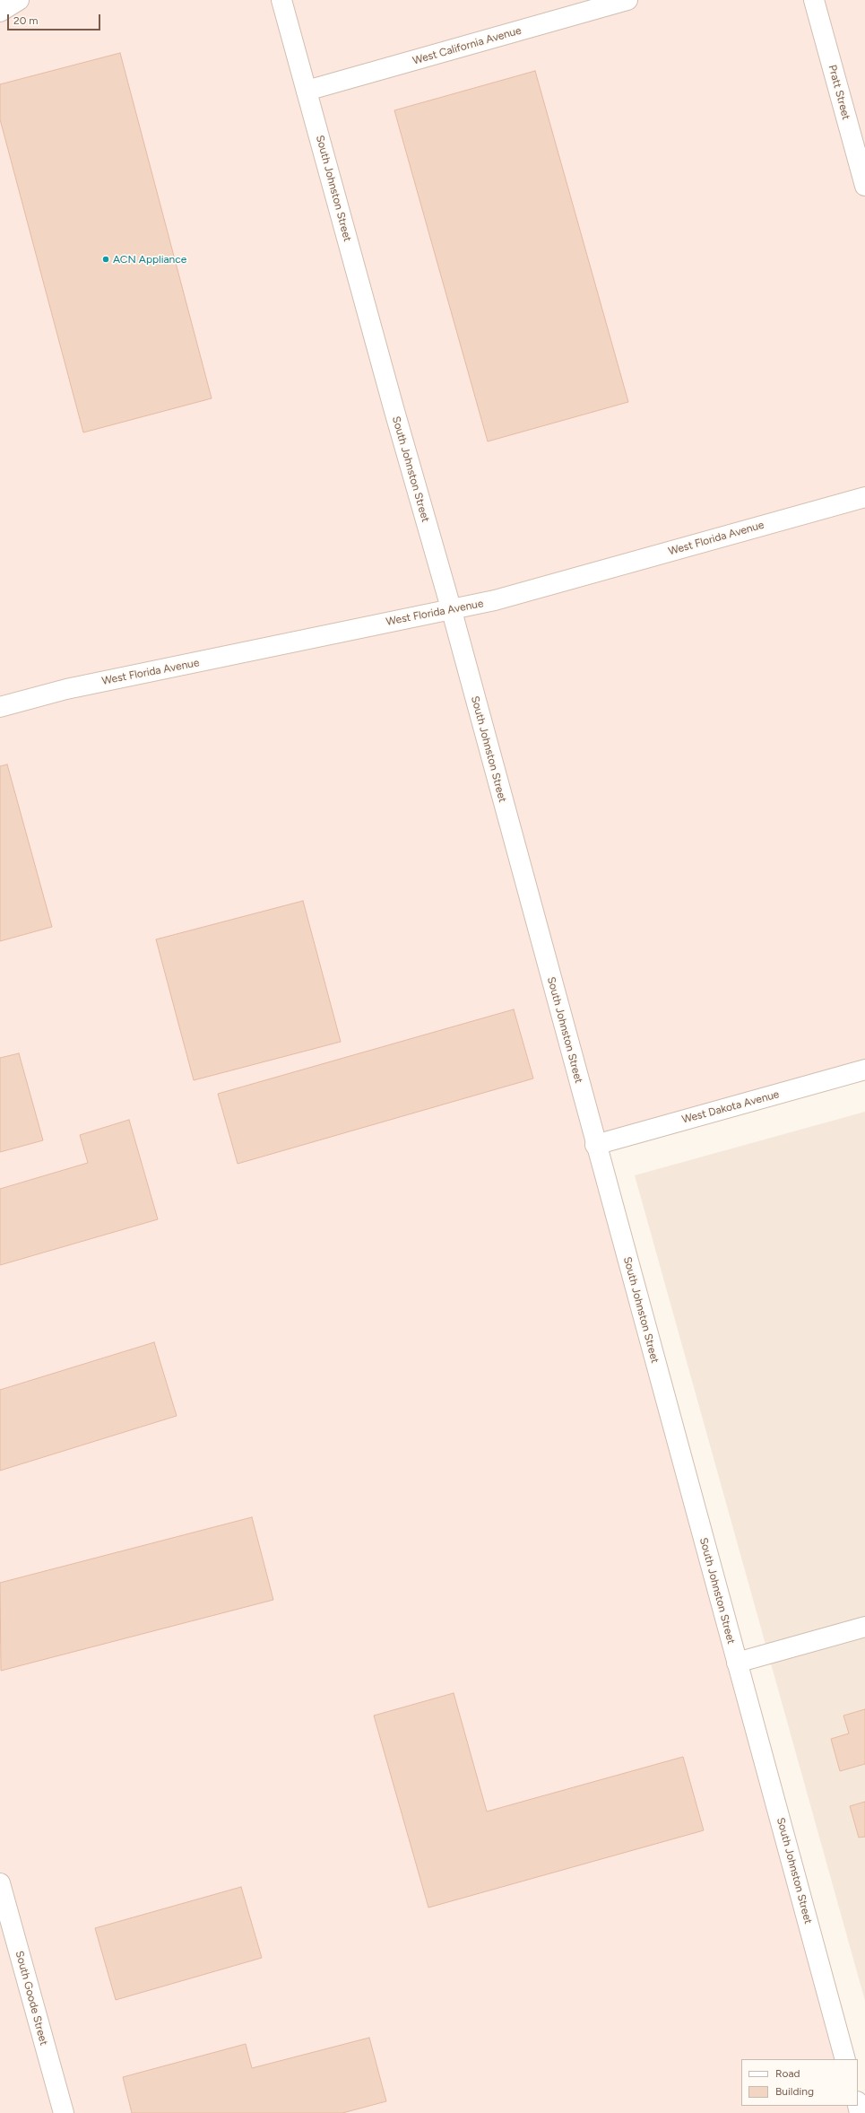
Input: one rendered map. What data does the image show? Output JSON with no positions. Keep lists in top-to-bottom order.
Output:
{
  "streets": {
    "street": [
      "West California Avenue",
      "Pratt Street",
      "South Johnston Street",
      "West Florida Avenue",
      "West Dakota Avenue",
      "South Goode Street"
    ]
  },
  "crossings": [
    ["West California Avenue", "South Johnston Street"],
    ["South Johnston Street", "West Florida Avenue"],
    ["South Johnston Street", "West Dakota Avenue"]
  ],
  "places": ["ACN Appliance"],
  "legend": ["Road", "Building"],
  "scale_bar": "20 m"
}
